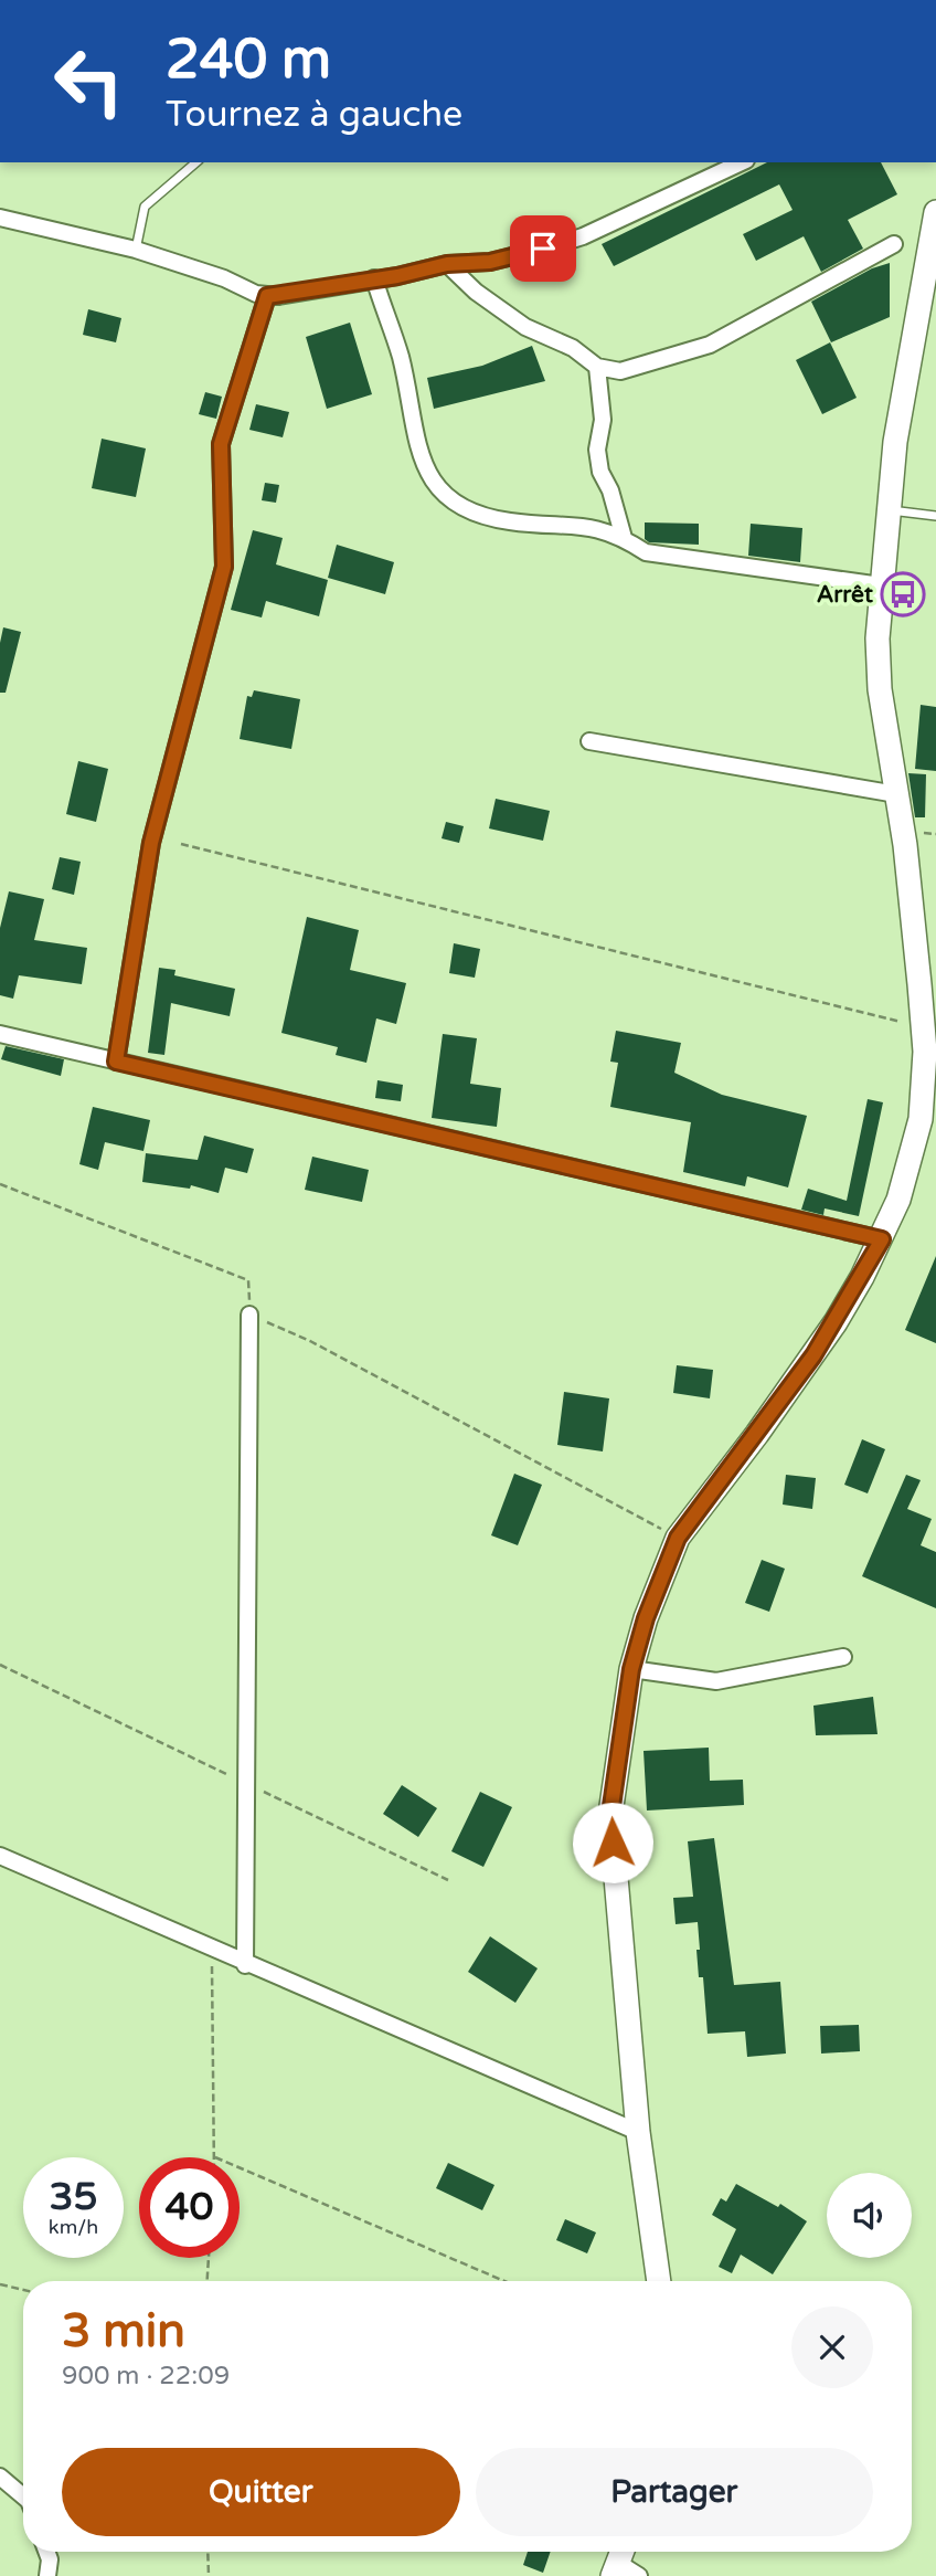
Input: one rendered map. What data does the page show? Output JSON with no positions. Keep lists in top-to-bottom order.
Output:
{
  "places": {
    "bus stop": ["Arrêt"]
  },
  "page": {
    "turn": ["240 m", "Tournez à gauche"],
    "speed": "35 km/h",
    "limit": "40",
    "heading": ["3 min", "900 m · 22:09"],
    "buttons": ["Quitter", "Partager"]
  }
}
